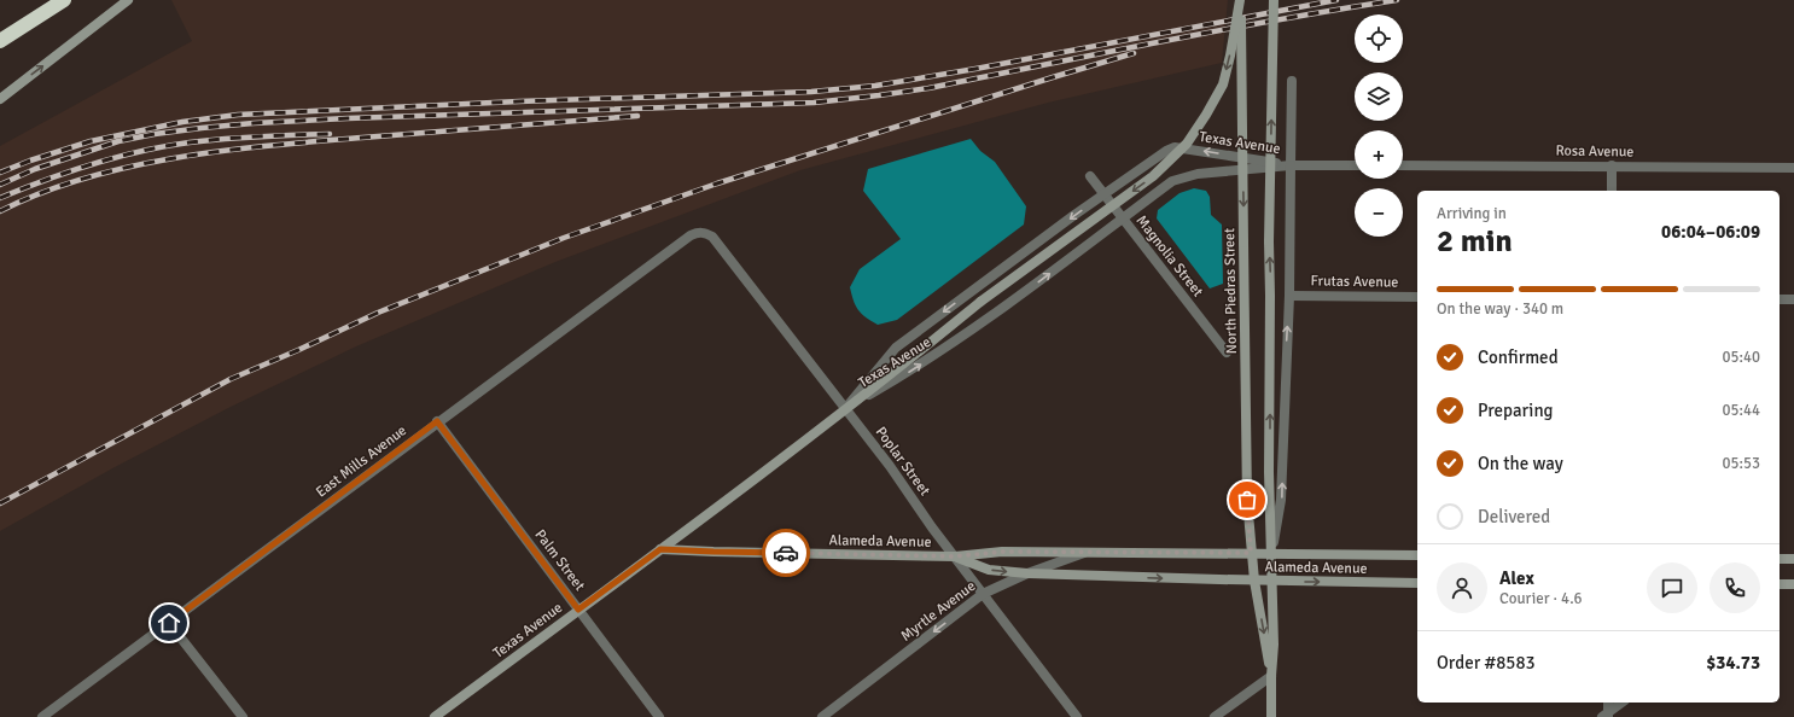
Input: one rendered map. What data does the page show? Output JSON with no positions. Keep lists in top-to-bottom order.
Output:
{
  "streets": {
    "main road": ["Texas Avenue", "North Piedras Street", "Alameda Avenue"],
    "street": [
      "Rosa Avenue",
      "Magnolia Street",
      "Frutas Avenue",
      "East Mills Avenue",
      "Poplar Street",
      "Palm Street",
      "Myrtle Avenue"
    ]
  },
  "crossings": [
    ["Texas Avenue", "Magnolia Street"],
    ["Texas Avenue", "Poplar Street"],
    ["Texas Avenue", "Alameda Avenue"],
    ["Texas Avenue", "Palm Street"],
    ["North Piedras Street", "Alameda Avenue"],
    ["East Mills Avenue", "Poplar Street"],
    ["East Mills Avenue", "Palm Street"],
    ["Poplar Street", "Alameda Avenue"],
    ["Poplar Street", "Myrtle Avenue"],
    ["Alameda Avenue", "Myrtle Avenue"]
  ],
  "one_way": ["Myrtle Avenue"],
  "page": {
    "map_buttons": ["+", "−"],
    "heading": ["2 min", "Arriving in", "06:04–06:09"],
    "panel": [
      "Alex",
      "Courier · 4.6",
      "Order #8583",
      "$34.73"
    ],
    "bar": "On the way · 340 m",
    "list": [
      ["Confirmed", "05:40"],
      ["Preparing", "05:44"],
      ["On the way", "05:53"],
      "Delivered"
    ]
  }
}
